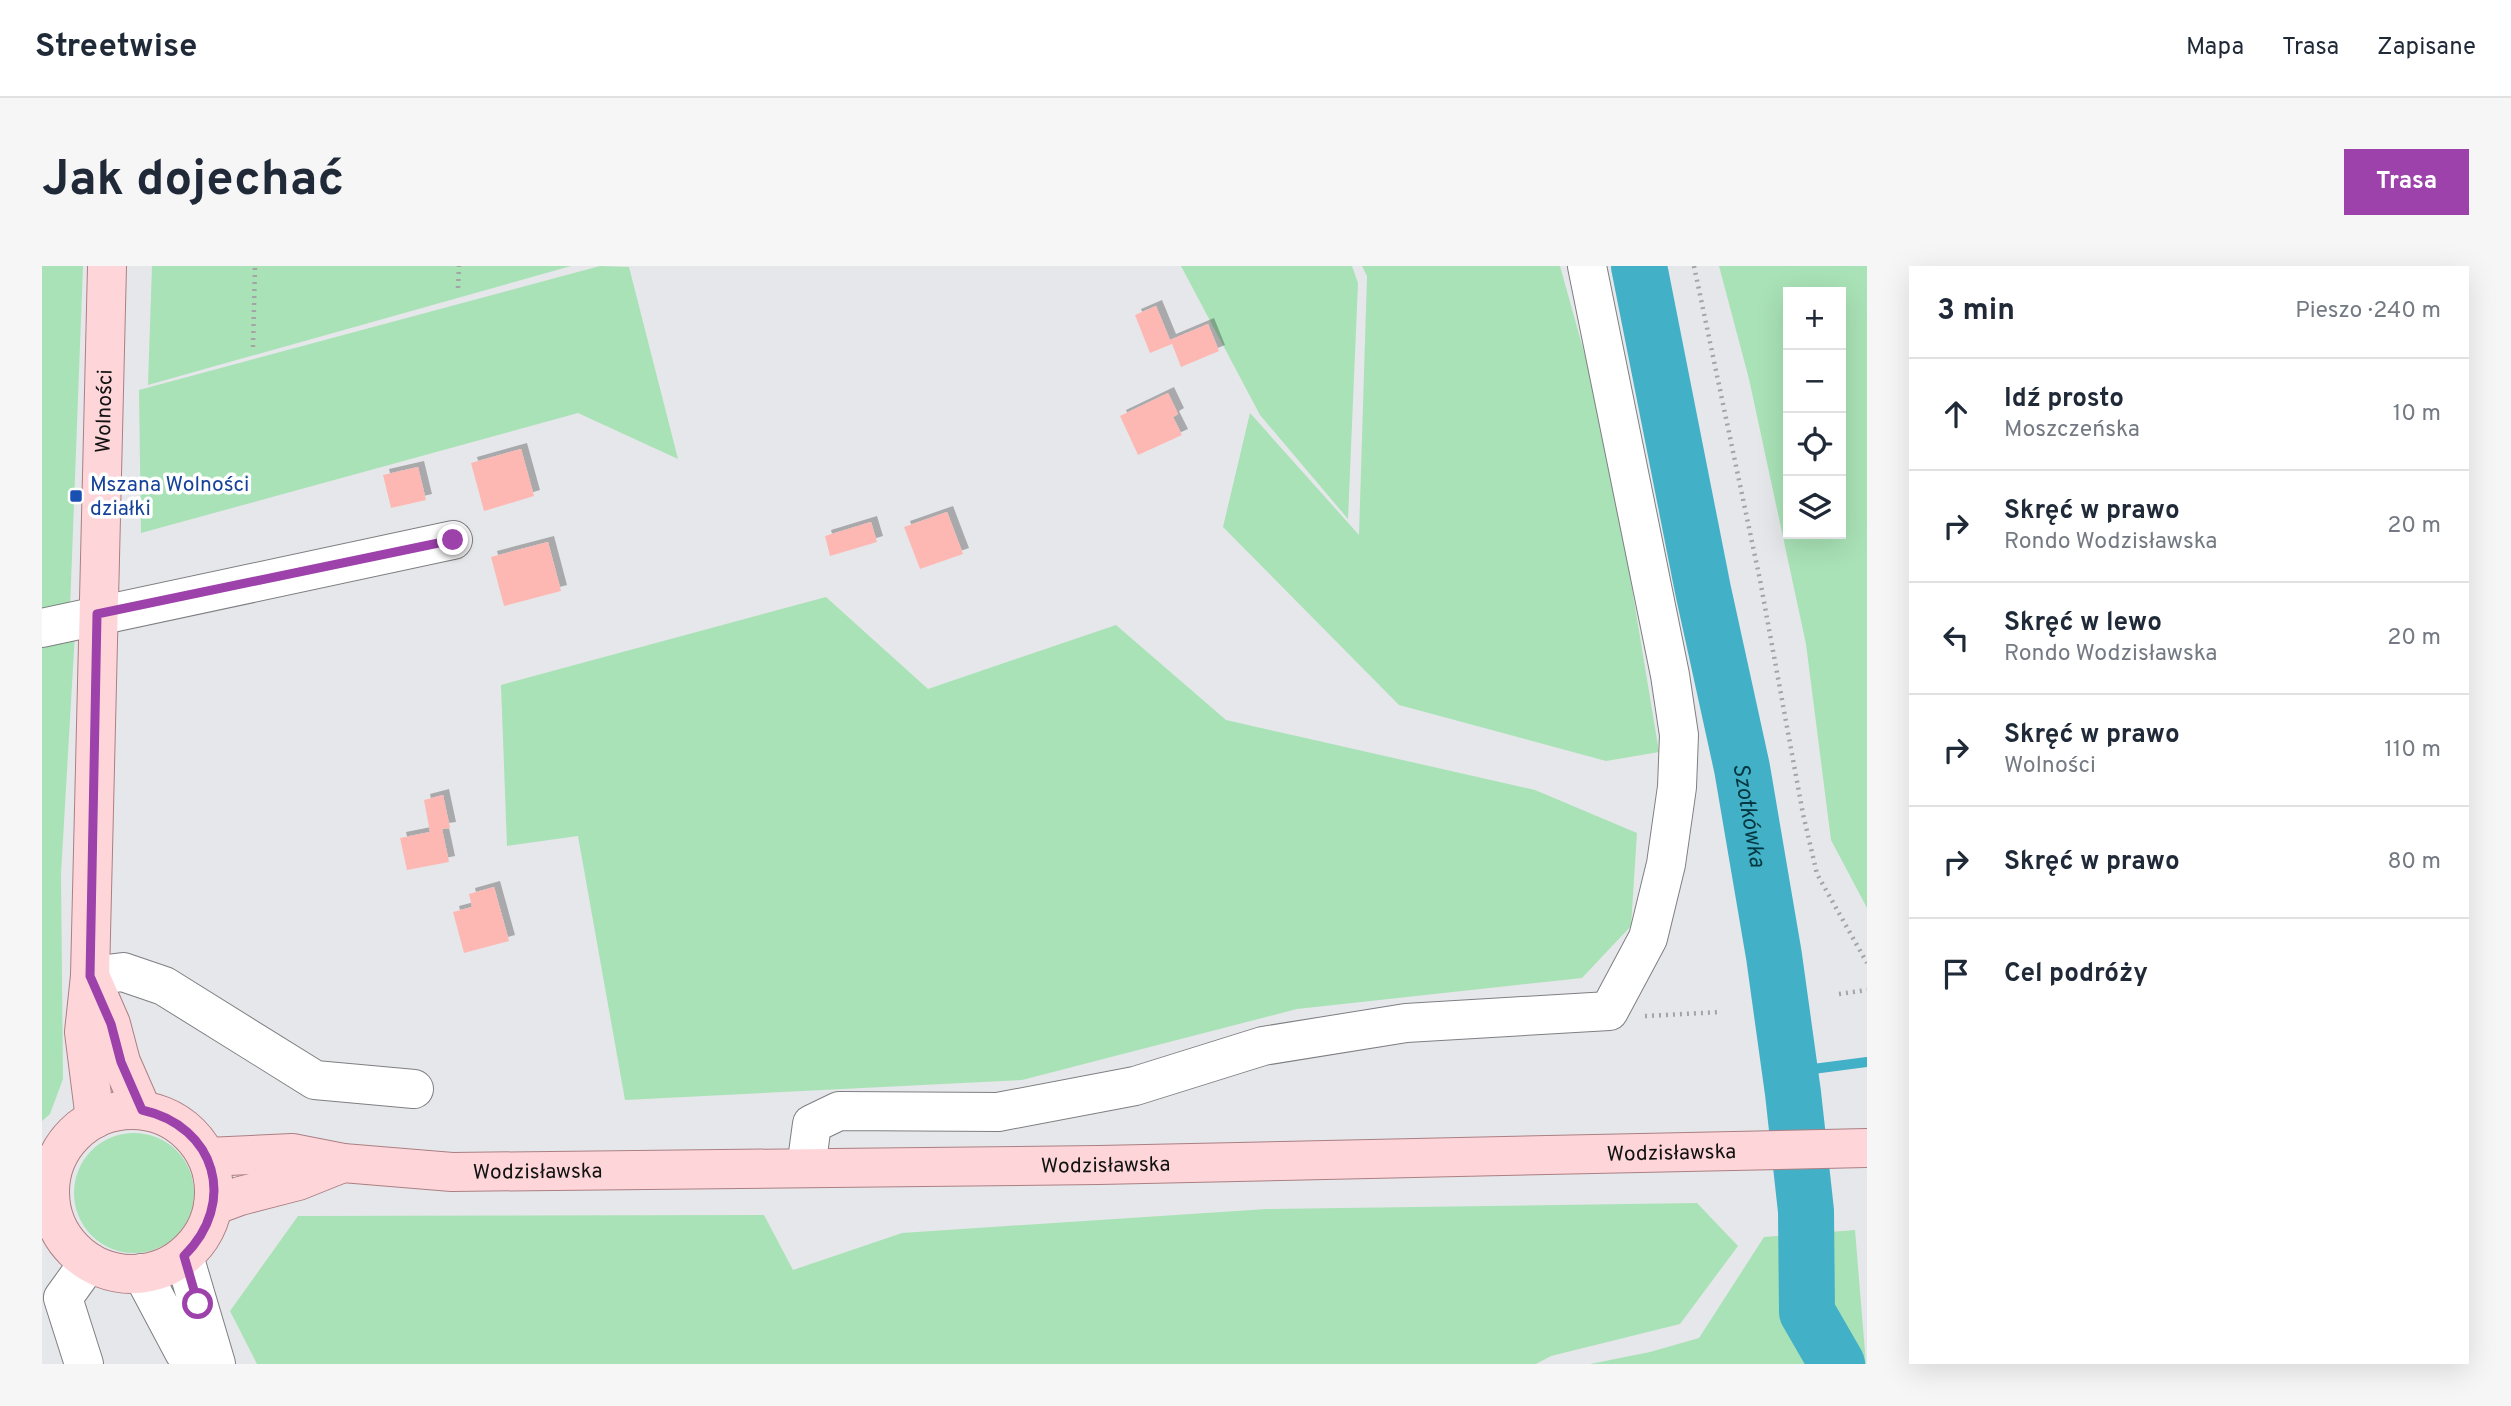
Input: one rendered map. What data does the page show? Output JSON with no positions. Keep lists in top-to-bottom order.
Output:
{
  "streets": {
    "main road": ["Wolności", "Wodzisławska"]
  },
  "crossings": [
    ["Wolności", "Wodzisławska"]
  ],
  "water": ["Szotkówka"],
  "places": {
    "transit": ["Mszana Wolności działki"]
  },
  "page": {
    "header": "Streetwise",
    "nav": ["Mapa", "Trasa", "Zapisane"],
    "buttons": "Trasa",
    "title": "Jak dojechać",
    "heading": ["3 min", "Pieszo · 240 m"],
    "map_buttons": ["+", "−"],
    "list": [
      ["Idź prosto", "Moszczeńska", "10 m"],
      ["Skręć w prawo", "Rondo Wodzisławska", "20 m"],
      ["Skręć w lewo", "Rondo Wodzisławska", "20 m"],
      ["Skręć w prawo", "Wolności", "110 m"],
      ["Skręć w prawo", "80 m"],
      "Cel podróży"
    ]
  }
}
